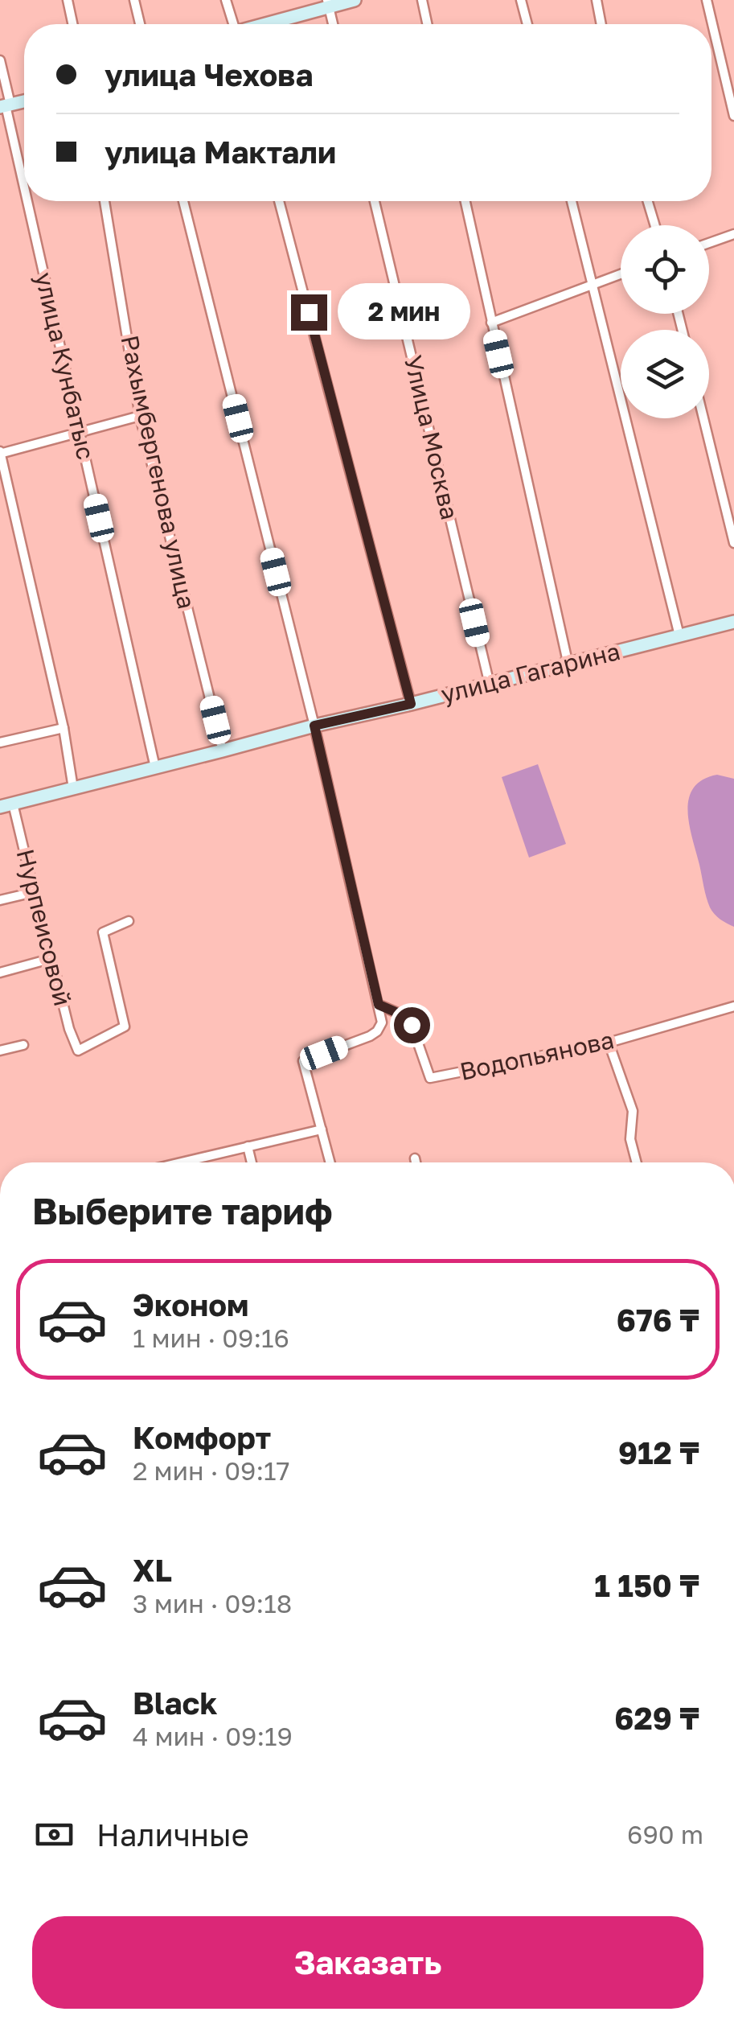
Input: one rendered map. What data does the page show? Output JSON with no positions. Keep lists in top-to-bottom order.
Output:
{
  "streets": {
    "main road": ["улица Гагарина"],
    "street": [
      "улица Кунбатыс",
      "Улица Москва",
      "Рахымбергенова улица",
      "Нурпеисовой",
      "Водопьянова"
    ]
  },
  "crossings": [
    ["улица Кунбатыс", "улица Гагарина"],
    ["Улица Москва", "улица Гагарина"],
    ["Рахымбергенова улица", "улица Гагарина"],
    ["улица Гагарина", "Нурпеисовой"]
  ],
  "page": {
    "banner": ["улица Чехова", "улица Мактали"],
    "bubble": "2 мин",
    "heading": "Выберите тариф",
    "list": [
      {
        "name": "Эконом",
        "note": "1 мин · 09:16",
        "value": "676 ₸"
      },
      {
        "name": "Комфорт",
        "note": "2 мин · 09:17",
        "value": "912 ₸"
      },
      {
        "name": "XL",
        "note": "3 мин · 09:18",
        "value": "1 150 ₸"
      },
      {
        "name": "Black",
        "note": "4 мин · 09:19",
        "value": "629 ₸"
      }
    ],
    "pay": ["Наличные", "690 m"],
    "buttons": "Заказать"
  }
}
